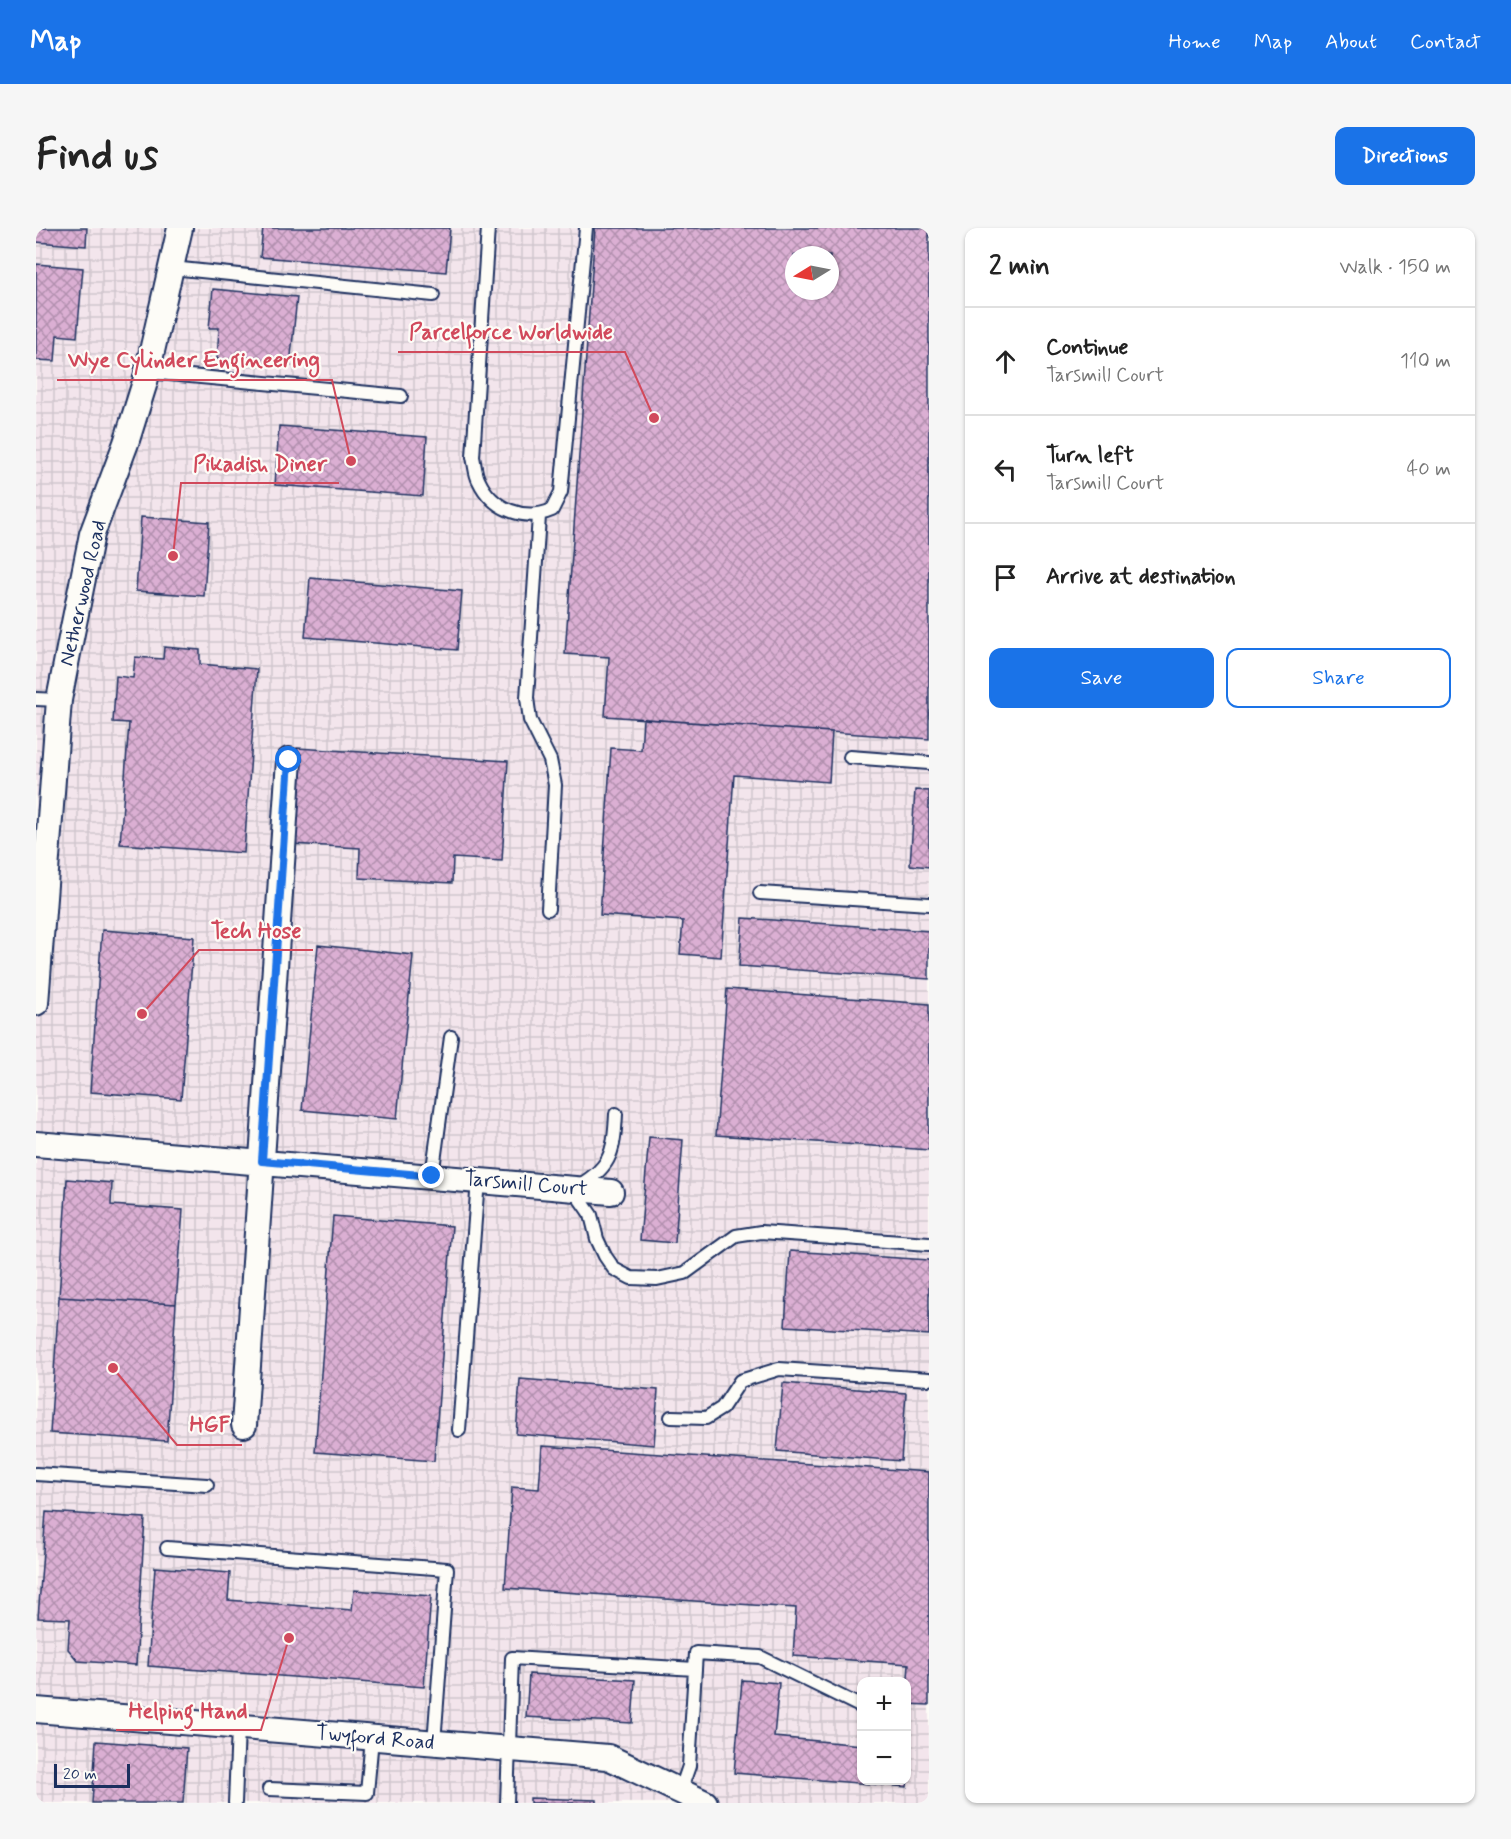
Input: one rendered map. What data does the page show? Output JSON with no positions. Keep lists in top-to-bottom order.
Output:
{
  "streets": {
    "street": ["Netherwood Road", "Tarsmill Court", "Twyford Road"]
  },
  "places": [
    "Parcelforce Worldwide",
    "Wye Cylinder Engineering",
    "Pikadish Diner",
    "Tech Hose",
    "HGF",
    "Helping Hand"
  ],
  "scale_bar": "20 m",
  "north": "left",
  "page": {
    "header": "Map",
    "nav": [
      "Home",
      "Map",
      "About",
      "Contact"
    ],
    "buttons": [
      "Directions",
      ["Save", "Share"]
    ],
    "title": "Find us",
    "heading": ["2 min", "Walk · 150 m"],
    "list": [
      ["Continue", "Tarsmill Court", "110 m"],
      ["Turn left", "Tarsmill Court", "40 m"],
      "Arrive at destination"
    ],
    "map_buttons": ["+", "−"],
    "scale": "20 m"
  }
}
